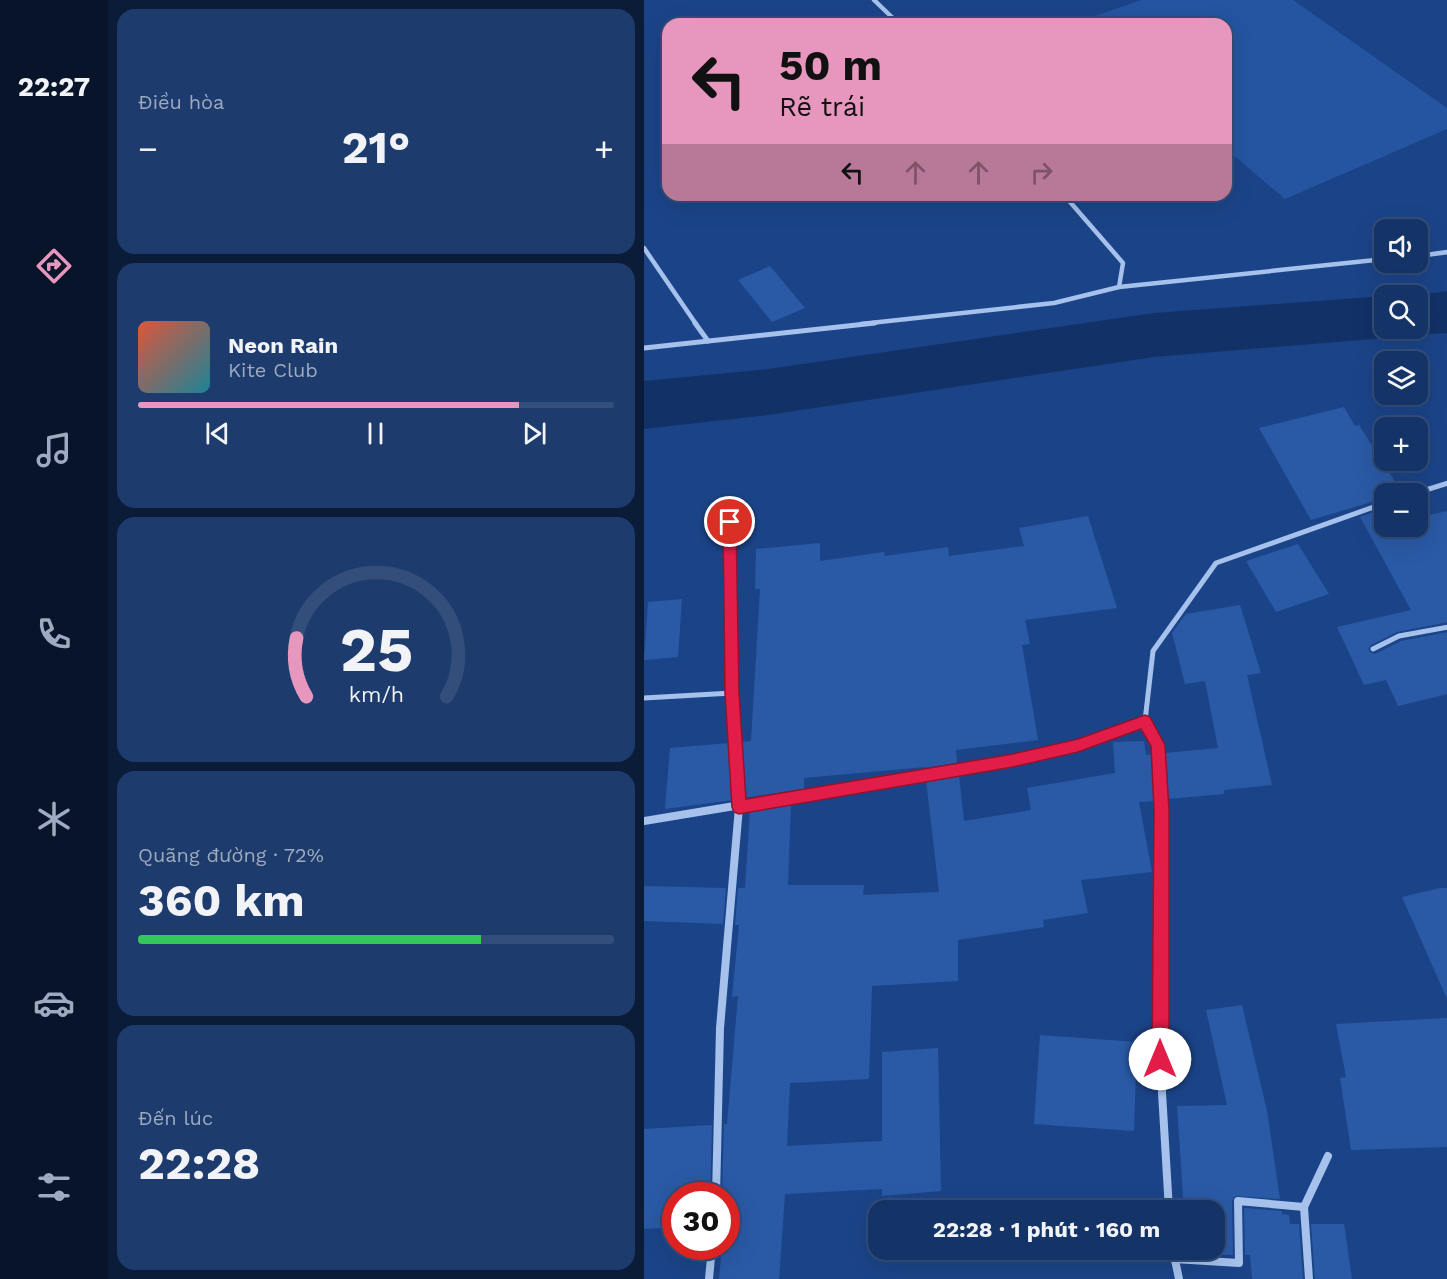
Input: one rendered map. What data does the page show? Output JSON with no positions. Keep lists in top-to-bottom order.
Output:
{
  "page": {
    "tabs": "22:27",
    "tile": [
      "Điều hòa",
      ["Quãng đường · 72%", "360 km"],
      ["Đến lúc", "22:28"]
    ],
    "turn": ["50 m", "Rẽ trái"],
    "heat": ["−", "21°", "+"],
    "map_buttons": ["+", "−"],
    "song": ["Neon Rain", "Kite Club"],
    "limit": "30",
    "trip": "22:28 · 1 phút · 160 m",
    "gauge": ["25", "km/h"]
  }
}
